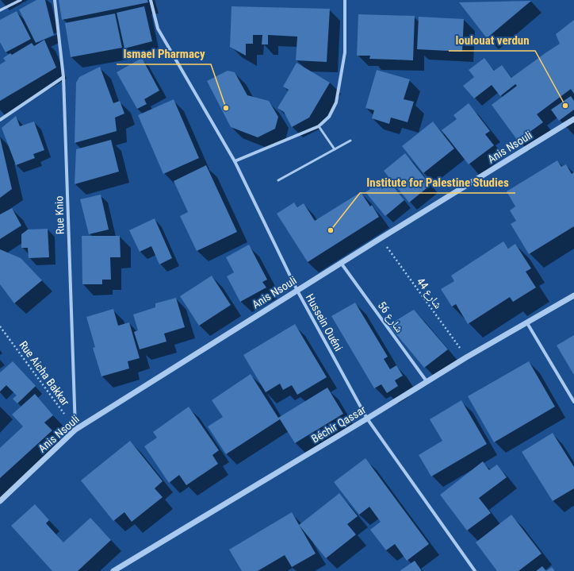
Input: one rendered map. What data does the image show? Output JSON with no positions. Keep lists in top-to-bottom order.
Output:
{
  "streets": {
    "street": [
      "Anis Nsouli",
      "Rue Knio",
      "شارع 56",
      "Hussein Ouéni",
      "Béchir Qassar"
    ],
    "path": ["شارع 44", "Rue Aicha Bakkar"]
  },
  "crossings": [
    ["Anis Nsouli", "Rue Knio"],
    ["Anis Nsouli", "شارع 44"],
    ["Anis Nsouli", "شارع 56"],
    ["Anis Nsouli", "Hussein Ouéni"],
    ["Anis Nsouli", "Rue Aicha Bakkar"],
    ["Rue Knio", "Rue Aicha Bakkar"],
    ["شارع 44", "Béchir Qassar"],
    ["شارع 56", "Béchir Qassar"],
    ["Hussein Ouéni", "Béchir Qassar"]
  ],
  "places": ["loulouat verdun", "Ismael Pharmacy", "Institute for Palestine Studies"]
}
